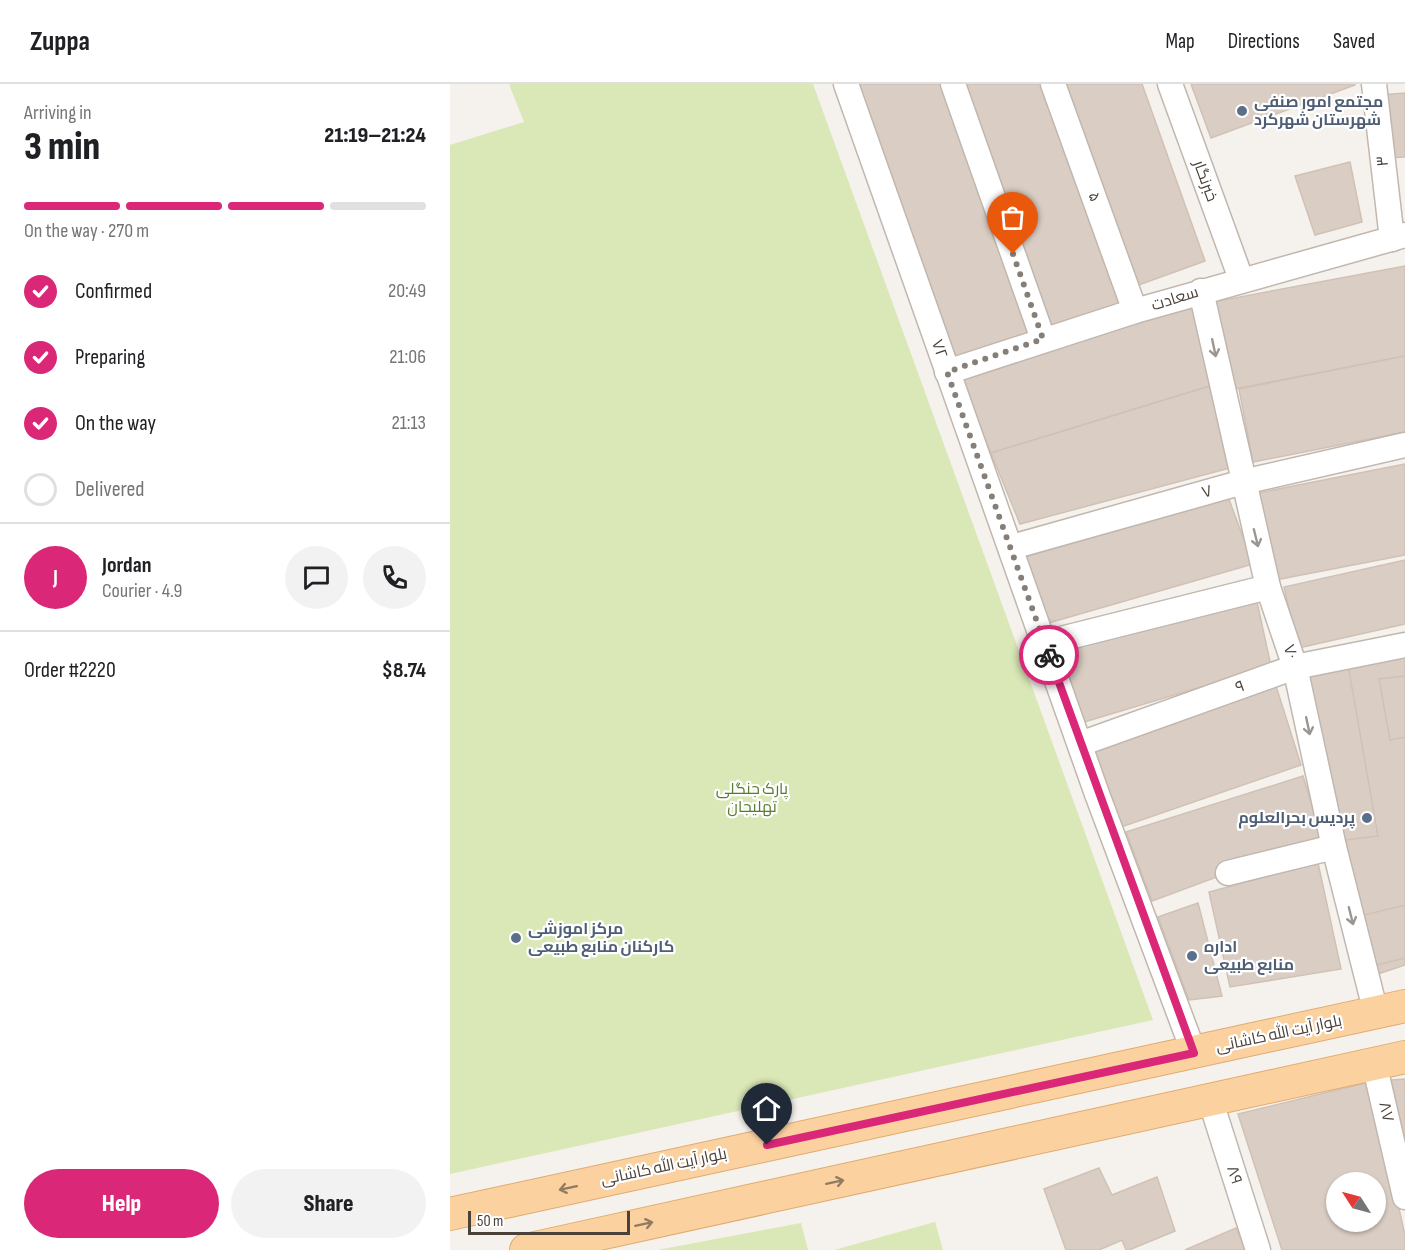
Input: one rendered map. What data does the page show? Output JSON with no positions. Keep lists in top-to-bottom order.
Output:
{
  "streets": {
    "main road": ["بلوار آیت الله کاشانی"],
    "street": [
      "۳",
      "خبرنگار",
      "۵",
      "سعادت",
      "۷۲",
      "۷",
      "۷۰",
      "۹",
      "۸۷",
      "۸۹"
    ]
  },
  "crossings": [
    ["۳", "سعادت"],
    ["خبرنگار", "سعادت"],
    ["۵", "سعادت"],
    ["سعادت", "۷۲"],
    ["سعادت", "۷۰"],
    ["۷۲", "۷"],
    ["۷۲", "۹"],
    ["۷۲", "بلوار آیت الله کاشانی"],
    ["۷", "۷۰"],
    ["۷۰", "۹"],
    ["۷۰", "بلوار آیت الله کاشانی"]
  ],
  "one_way": ["۷۰"],
  "parks": ["پارک جنگلی تهلیجان"],
  "places": [
    "مجتمع امور صنفی شهرستان شهرکرد",
    "پردیس بحرالعلوم",
    "مرکز اموزشی کارکنان منابع طبیعی",
    "اداره منابع طبیعی"
  ],
  "scale_bar": "50 m",
  "north": "top left",
  "page": {
    "header": "Zuppa",
    "nav": ["Map", "Directions", "Saved"],
    "heading": ["3 min", "Arriving in", "21:19–21:24"],
    "panel": [
      "Jordan",
      "Courier · 4.9",
      "Order #2220",
      "$8.74"
    ],
    "bar": "On the way · 270 m",
    "list": [
      ["Confirmed", "20:49"],
      ["Preparing", "21:06"],
      ["On the way", "21:13"],
      "Delivered"
    ],
    "round": "J",
    "buttons": ["Help", "Share"],
    "scale": "50 m"
  }
}
